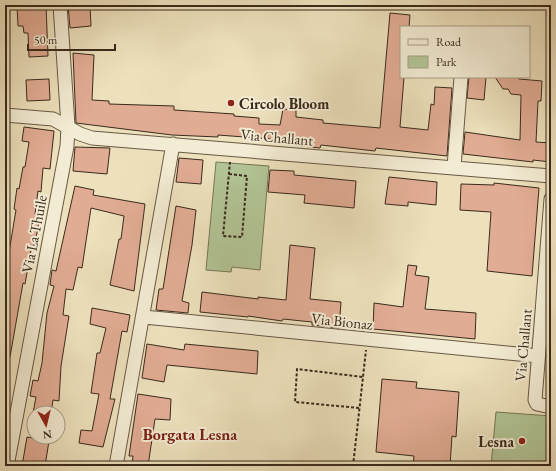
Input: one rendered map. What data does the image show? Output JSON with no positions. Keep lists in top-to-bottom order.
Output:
{
  "streets": {
    "street": ["Via Challant", "Via La Thuile", "Via Bionaz"]
  },
  "crossings": [
    ["Via Challant", "Via La Thuile"],
    ["Via Challant", "Via Bionaz"]
  ],
  "districts": ["Borgata Lesna"],
  "places": ["Circolo Bloom", "Lesna"],
  "legend": ["Road", "Park"],
  "scale_bar": "50 m",
  "north": "bottom"
}
